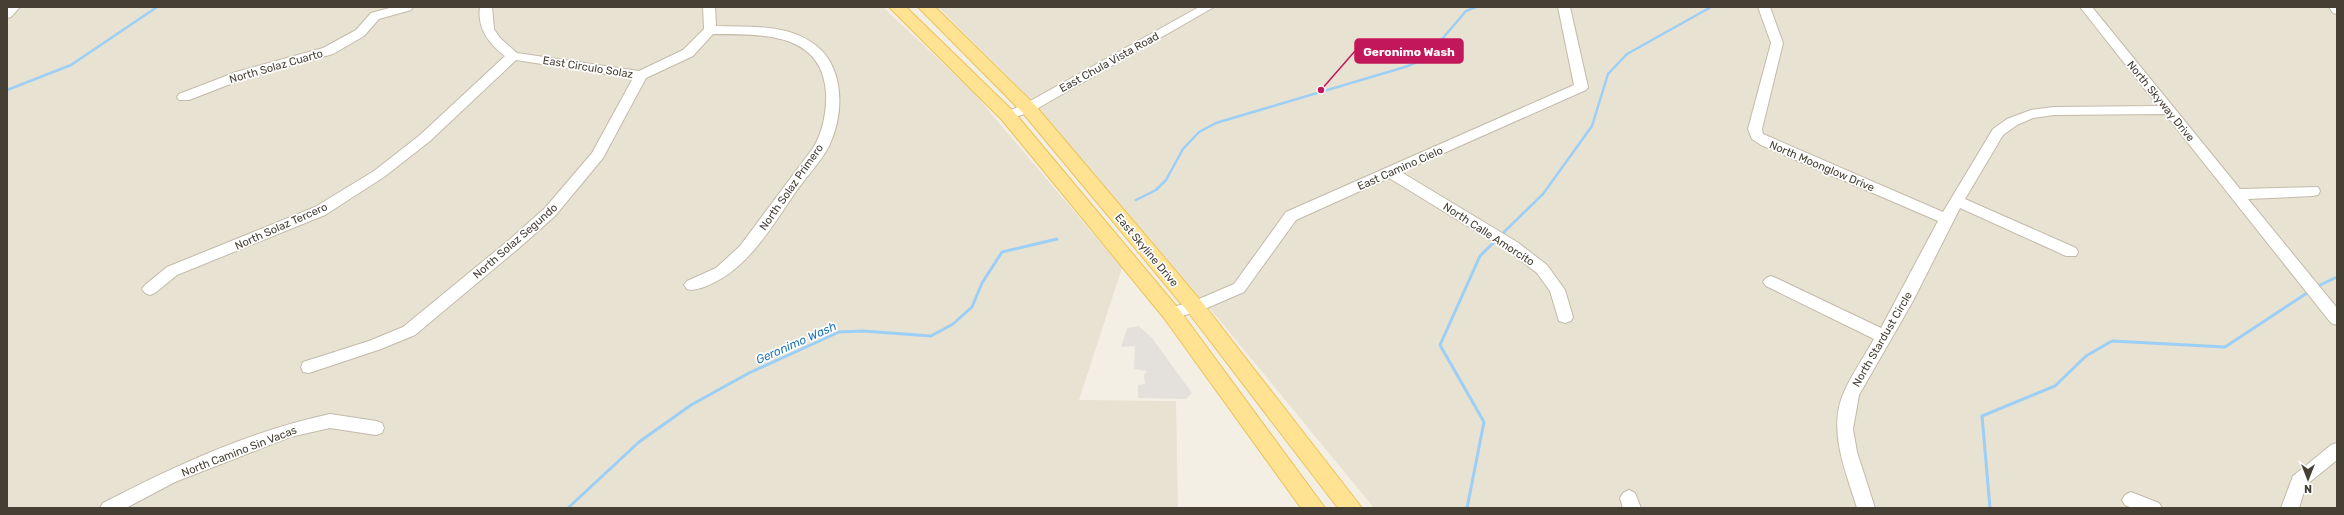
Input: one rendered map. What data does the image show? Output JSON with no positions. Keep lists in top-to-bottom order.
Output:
{
  "streets": {
    "main road": ["East Skyline Drive"],
    "street": [
      "East Chula Vista Road",
      "North Solaz Cuarto",
      "East Circulo Solaz",
      "North Skyway Drive",
      "North Moonglow Drive",
      "East Camino Cielo",
      "North Solaz Primero",
      "North Solaz Tercero",
      "North Calle Amorcito",
      "North Solaz Segundo",
      "North Stardust Circle",
      "North Camino Sin Vacas"
    ]
  },
  "crossings": [
    ["East Chula Vista Road", "East Skyline Drive"],
    ["East Circulo Solaz", "North Solaz Primero"],
    ["East Circulo Solaz", "North Solaz Tercero"],
    ["East Circulo Solaz", "North Solaz Segundo"],
    ["North Skyway Drive", "North Stardust Circle"],
    ["North Moonglow Drive", "North Stardust Circle"],
    ["East Camino Cielo", "North Calle Amorcito"],
    ["East Camino Cielo", "East Skyline Drive"]
  ],
  "water": ["Geronimo Wash"],
  "places": ["Geronimo Wash"],
  "north": "bottom"
}
